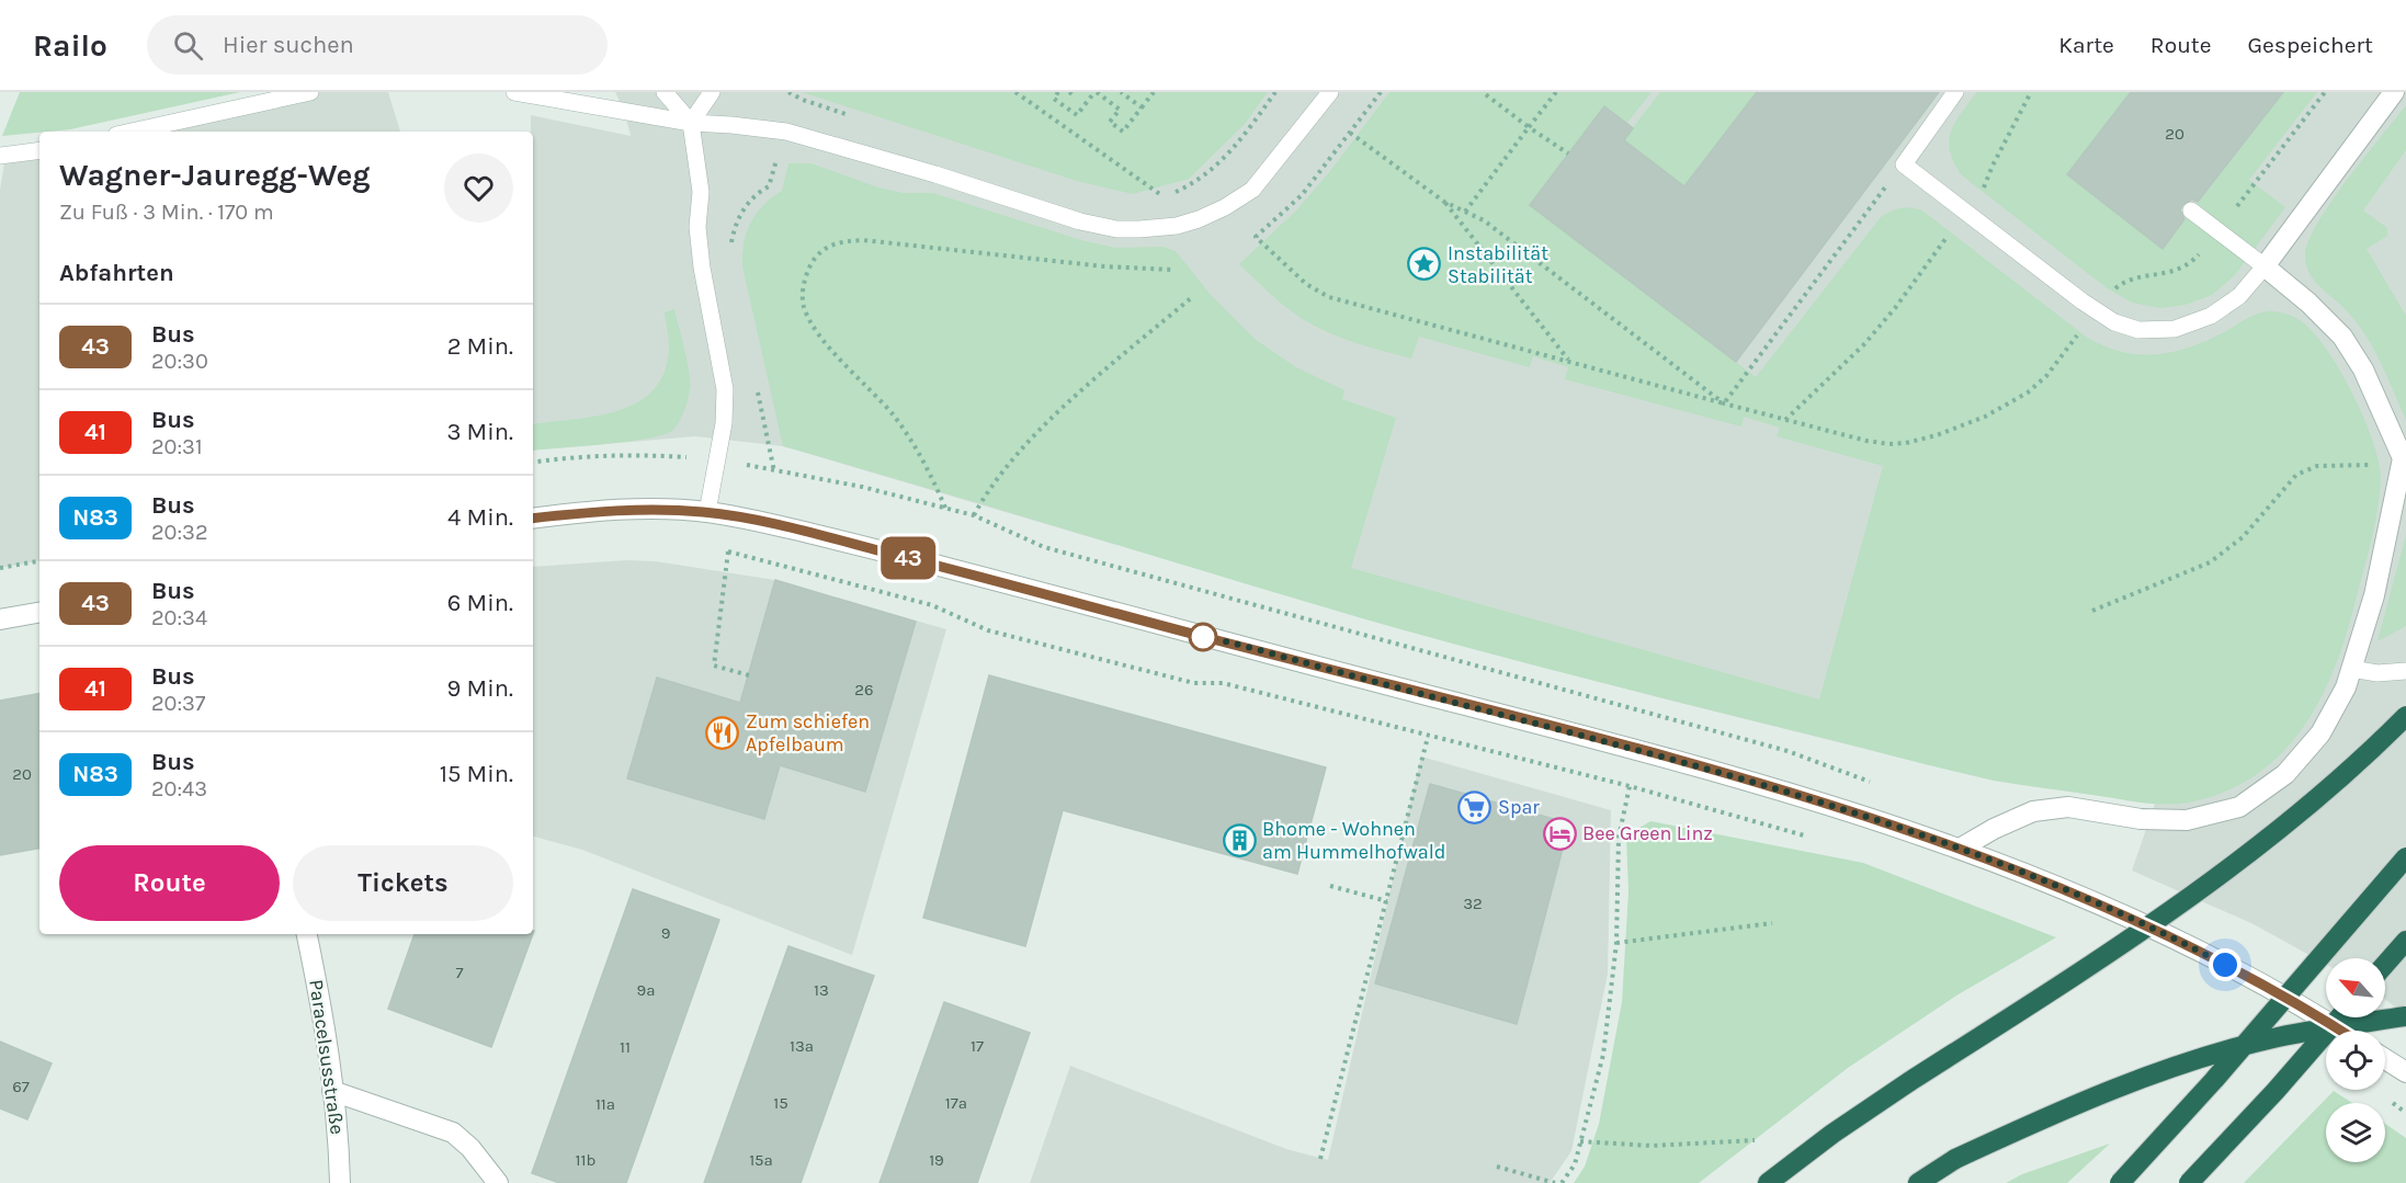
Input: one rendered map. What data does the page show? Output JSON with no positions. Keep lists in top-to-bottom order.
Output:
{
  "streets": {
    "street": ["Paracelsusstraße"]
  },
  "places": {
    "place": ["Instabilität Stabilität"],
    "restaurant": ["Zum schiefen Apfelbaum"],
    "supermarket": ["Spar"],
    "hotel": ["Bee Green Linz"],
    "building": ["Bhome - Wohnen am Hummelhofwald"]
  },
  "lines": ["bus line 43"],
  "house_numbers": [
    "20",
    "26",
    "20",
    "32",
    "9",
    "7",
    "9a",
    "13",
    "13a",
    "17",
    "11",
    "67",
    "15",
    "17a",
    "11a",
    "11b",
    "15a",
    "19"
  ],
  "north": "top left",
  "page": {
    "header": "Railo",
    "search": "Hier suchen",
    "nav": ["Karte", "Route", "Gespeichert"],
    "on_map": "43",
    "heading": [
      ["Wagner-Jauregg-Weg", "Zu Fuß · 3 Min. · 170 m"],
      "Abfahrten"
    ],
    "list": [
      {
        "mark": "43",
        "name": "Bus",
        "note": "20:30",
        "value": "2 Min."
      },
      {
        "mark": "41",
        "name": "Bus",
        "note": "20:31",
        "value": "3 Min."
      },
      {
        "mark": "N83",
        "name": "Bus",
        "note": "20:32",
        "value": "4 Min."
      },
      {
        "mark": "43",
        "name": "Bus",
        "note": "20:34",
        "value": "6 Min."
      },
      {
        "mark": "41",
        "name": "Bus",
        "note": "20:37",
        "value": "9 Min."
      },
      {
        "mark": "N83",
        "name": "Bus",
        "note": "20:43",
        "value": "15 Min."
      }
    ],
    "buttons": ["Route", "Tickets"]
  }
}
